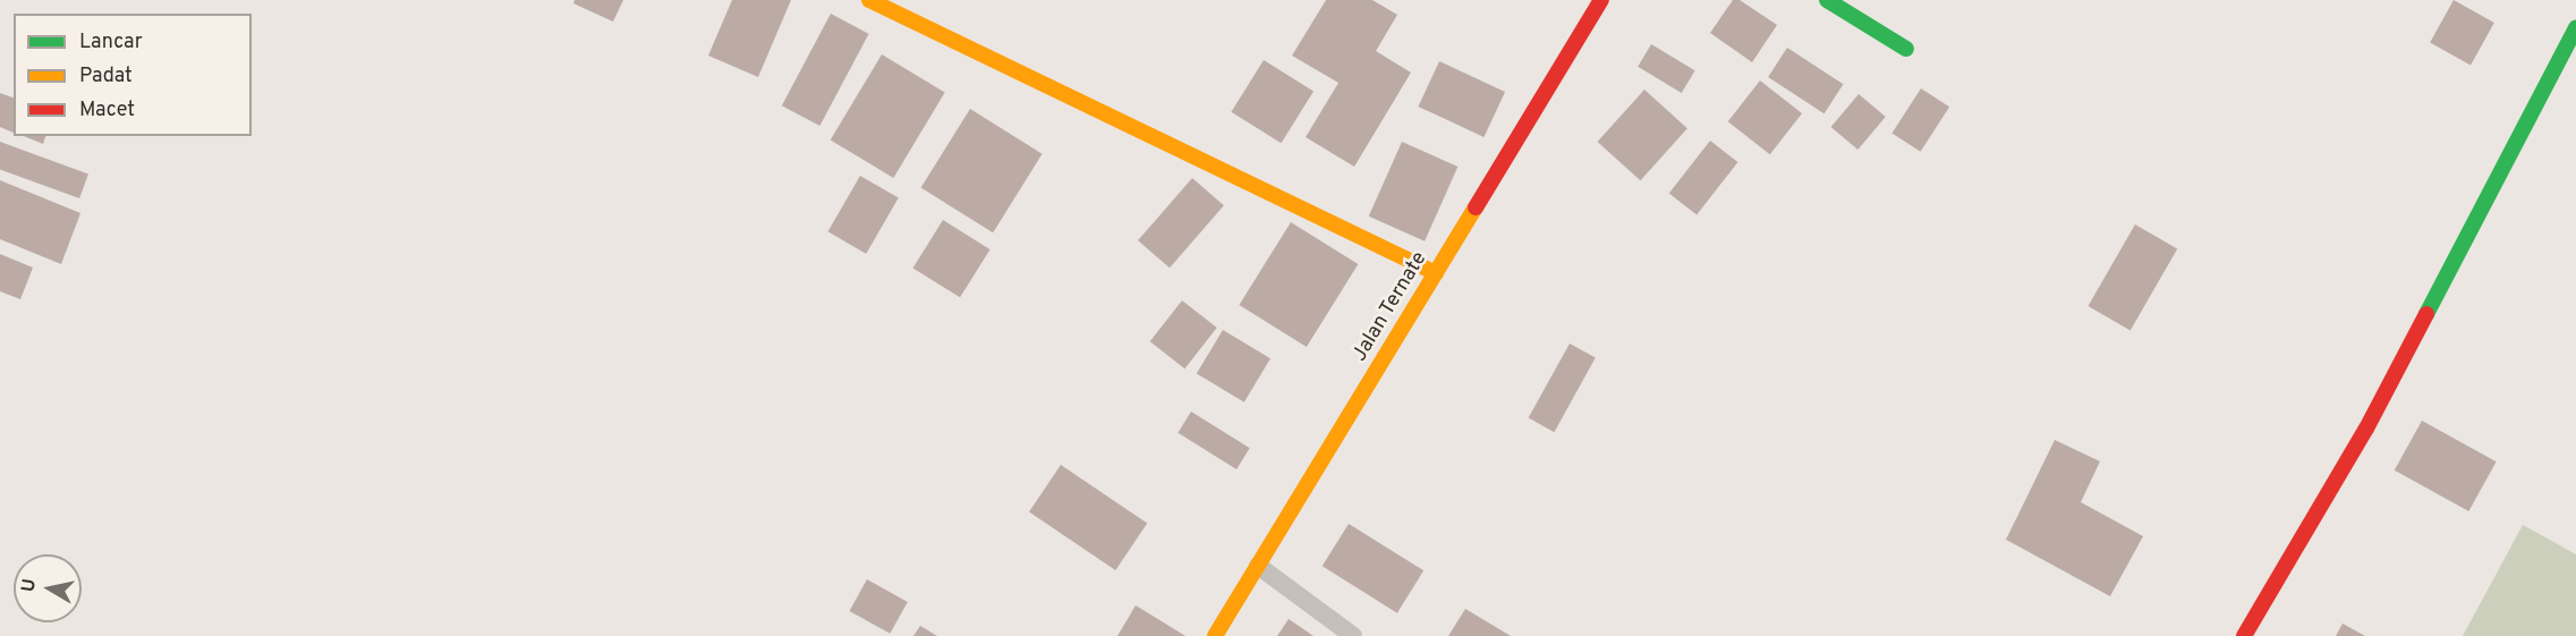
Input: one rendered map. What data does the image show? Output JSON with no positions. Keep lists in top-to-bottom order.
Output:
{
  "streets": {
    "street": ["Jalan Ternate"]
  },
  "legend": ["Lancar", "Padat", "Macet"],
  "north": "left"
}
